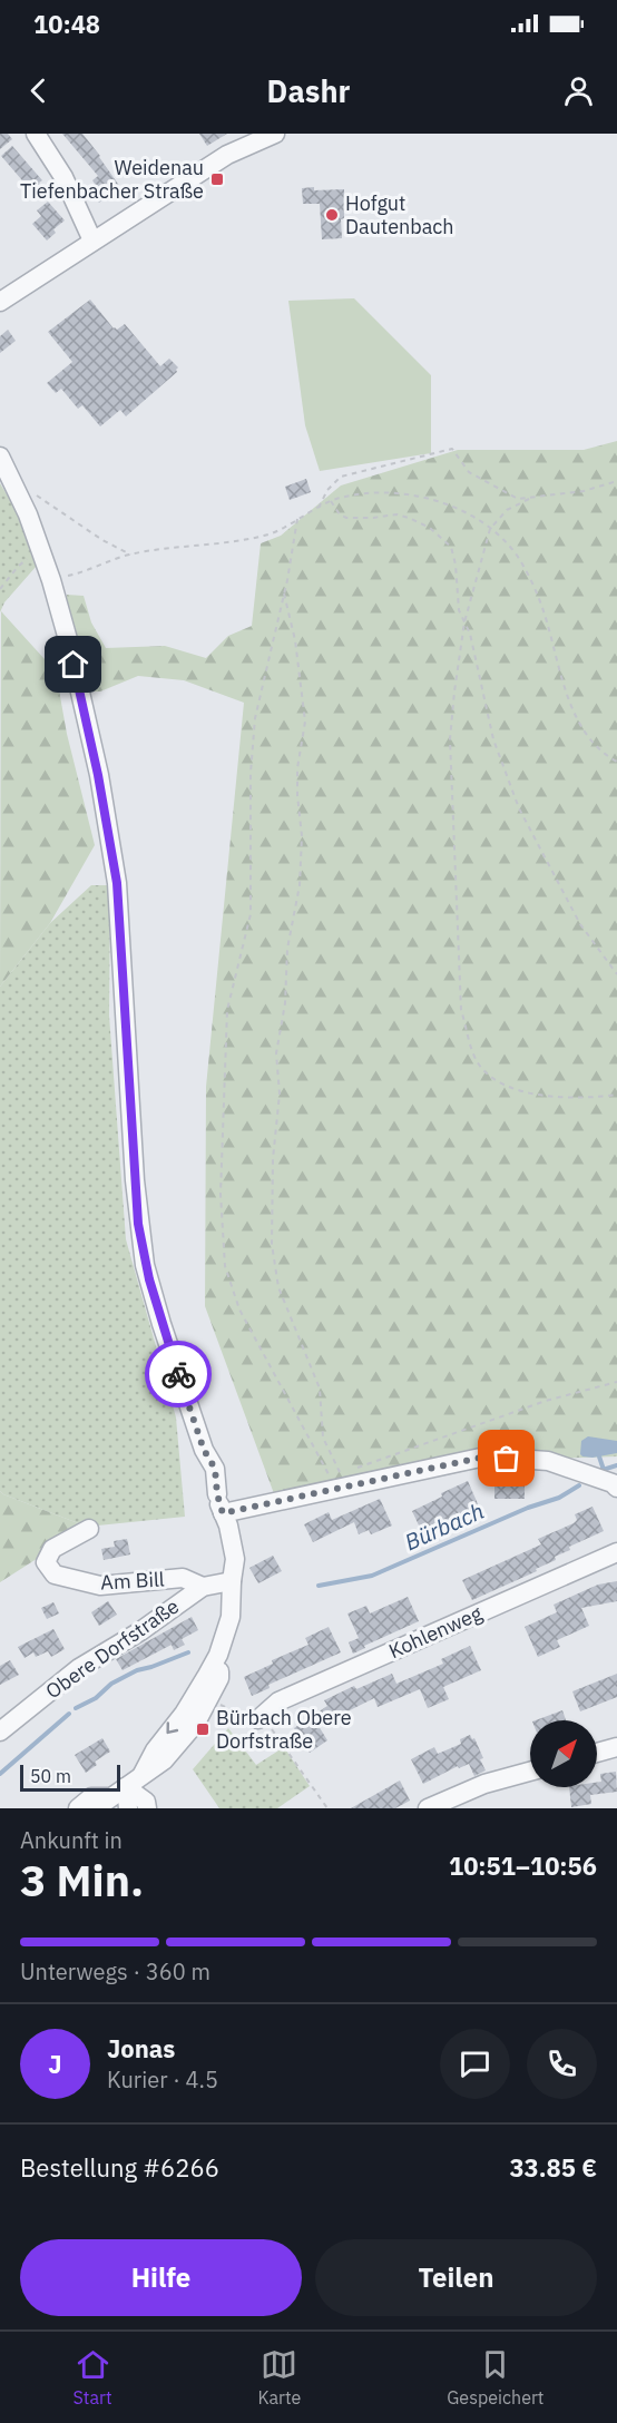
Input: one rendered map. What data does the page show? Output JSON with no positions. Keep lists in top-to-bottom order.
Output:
{
  "streets": {
    "street": ["Am Bill", "Kohlenweg", "Obere Dorfstraße"]
  },
  "crossings": [
    ["Am Bill", "Obere Dorfstraße"]
  ],
  "water": ["Bürbach"],
  "places": {
    "transit": ["Weidenau Tiefenbacher Straße", "Bürbach Obere Dorfstraße"],
    "other": ["Hofgut Dautenbach"]
  },
  "scale_bar": "50 m",
  "north": "top right",
  "page": {
    "status": "10:48",
    "header": "Dashr",
    "scale": "50 m",
    "heading": ["3 Min.", "Ankunft in", "10:51–10:56"],
    "panel": [
      "Jonas",
      "Kurier · 4.5",
      "Bestellung #6266",
      "33.85 €"
    ],
    "bar": "Unterwegs · 360 m",
    "round": "J",
    "buttons": ["Hilfe", "Teilen"],
    "tabs": ["Start", "Karte", "Gespeichert"]
  }
}
